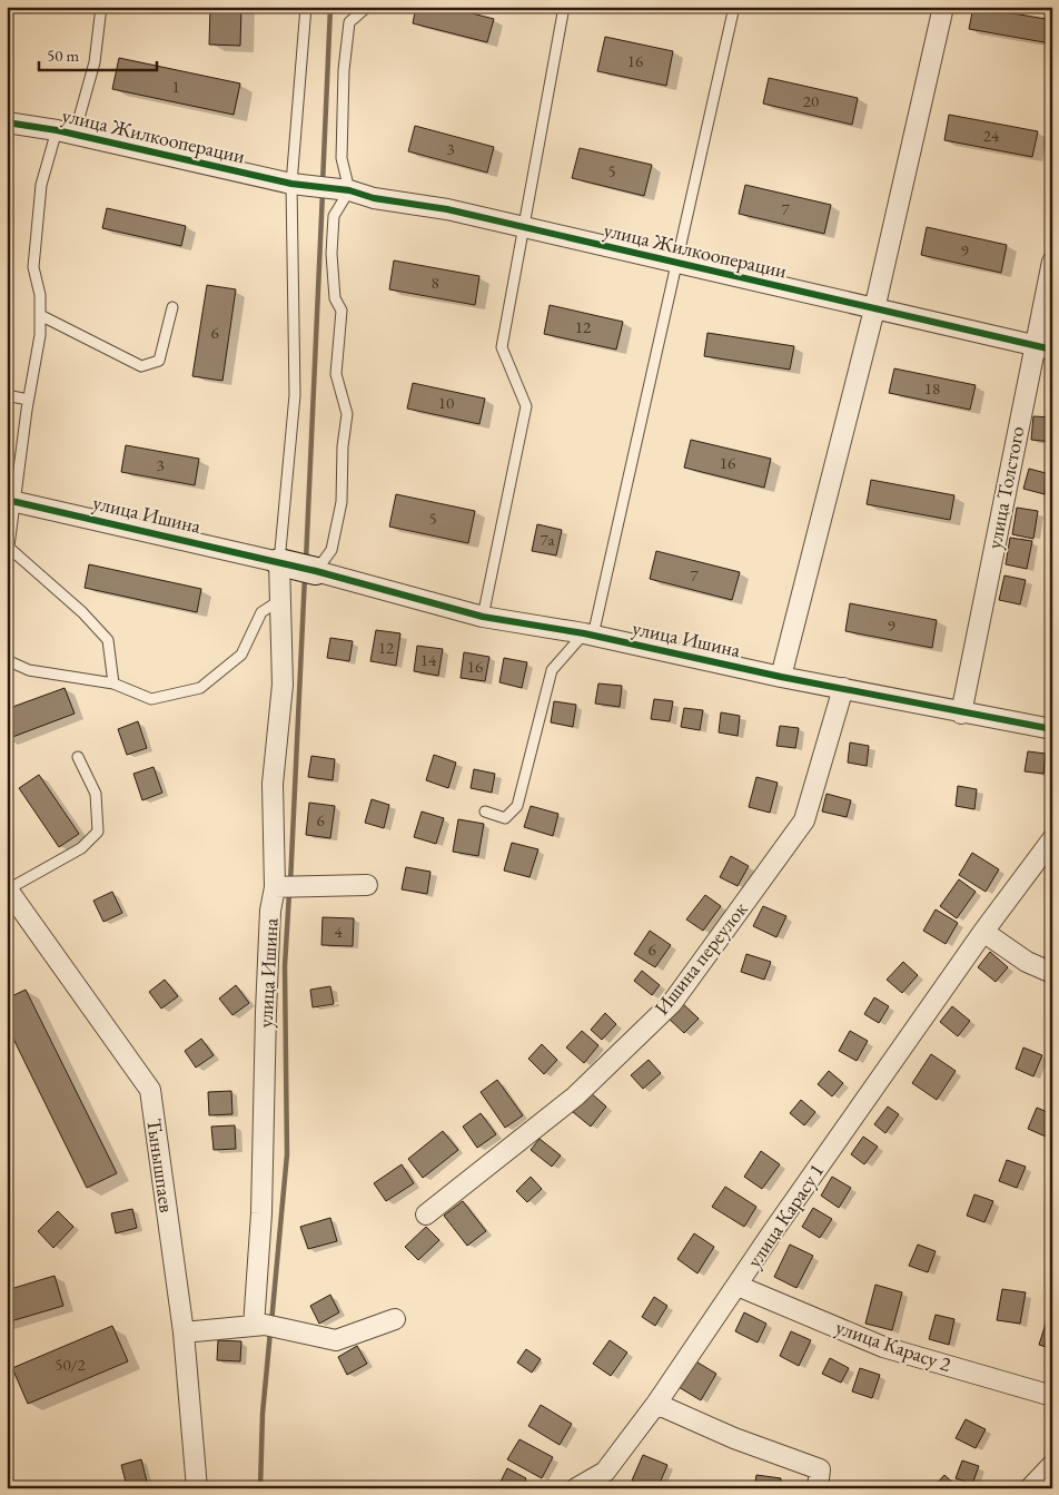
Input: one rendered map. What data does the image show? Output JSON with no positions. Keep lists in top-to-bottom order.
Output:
{
  "streets": {
    "street": [
      "улица Жилкооперации",
      "улица Толстого",
      "улица Ишина",
      "Ишина переулок",
      "Тынышпаев",
      "улица Карасу 1",
      "улица Карасу 2"
    ]
  },
  "crossings": [
    ["улица Жилкооперации", "улица Толстого"],
    ["улица Толстого", "улица Ишина"],
    ["улица Ишина", "Ишина переулок"],
    ["улица Карасу 1", "улица Карасу 2"]
  ],
  "house_numbers": [
    "16",
    "1",
    "20",
    "24",
    "3",
    "5",
    "7",
    "9",
    "8",
    "12",
    "6",
    "18",
    "10",
    "16",
    "3",
    "5",
    "7а",
    "7",
    "9",
    "12",
    "14",
    "16",
    "6",
    "4",
    "6",
    "50/2"
  ],
  "scale_bar": "50 m"
}
